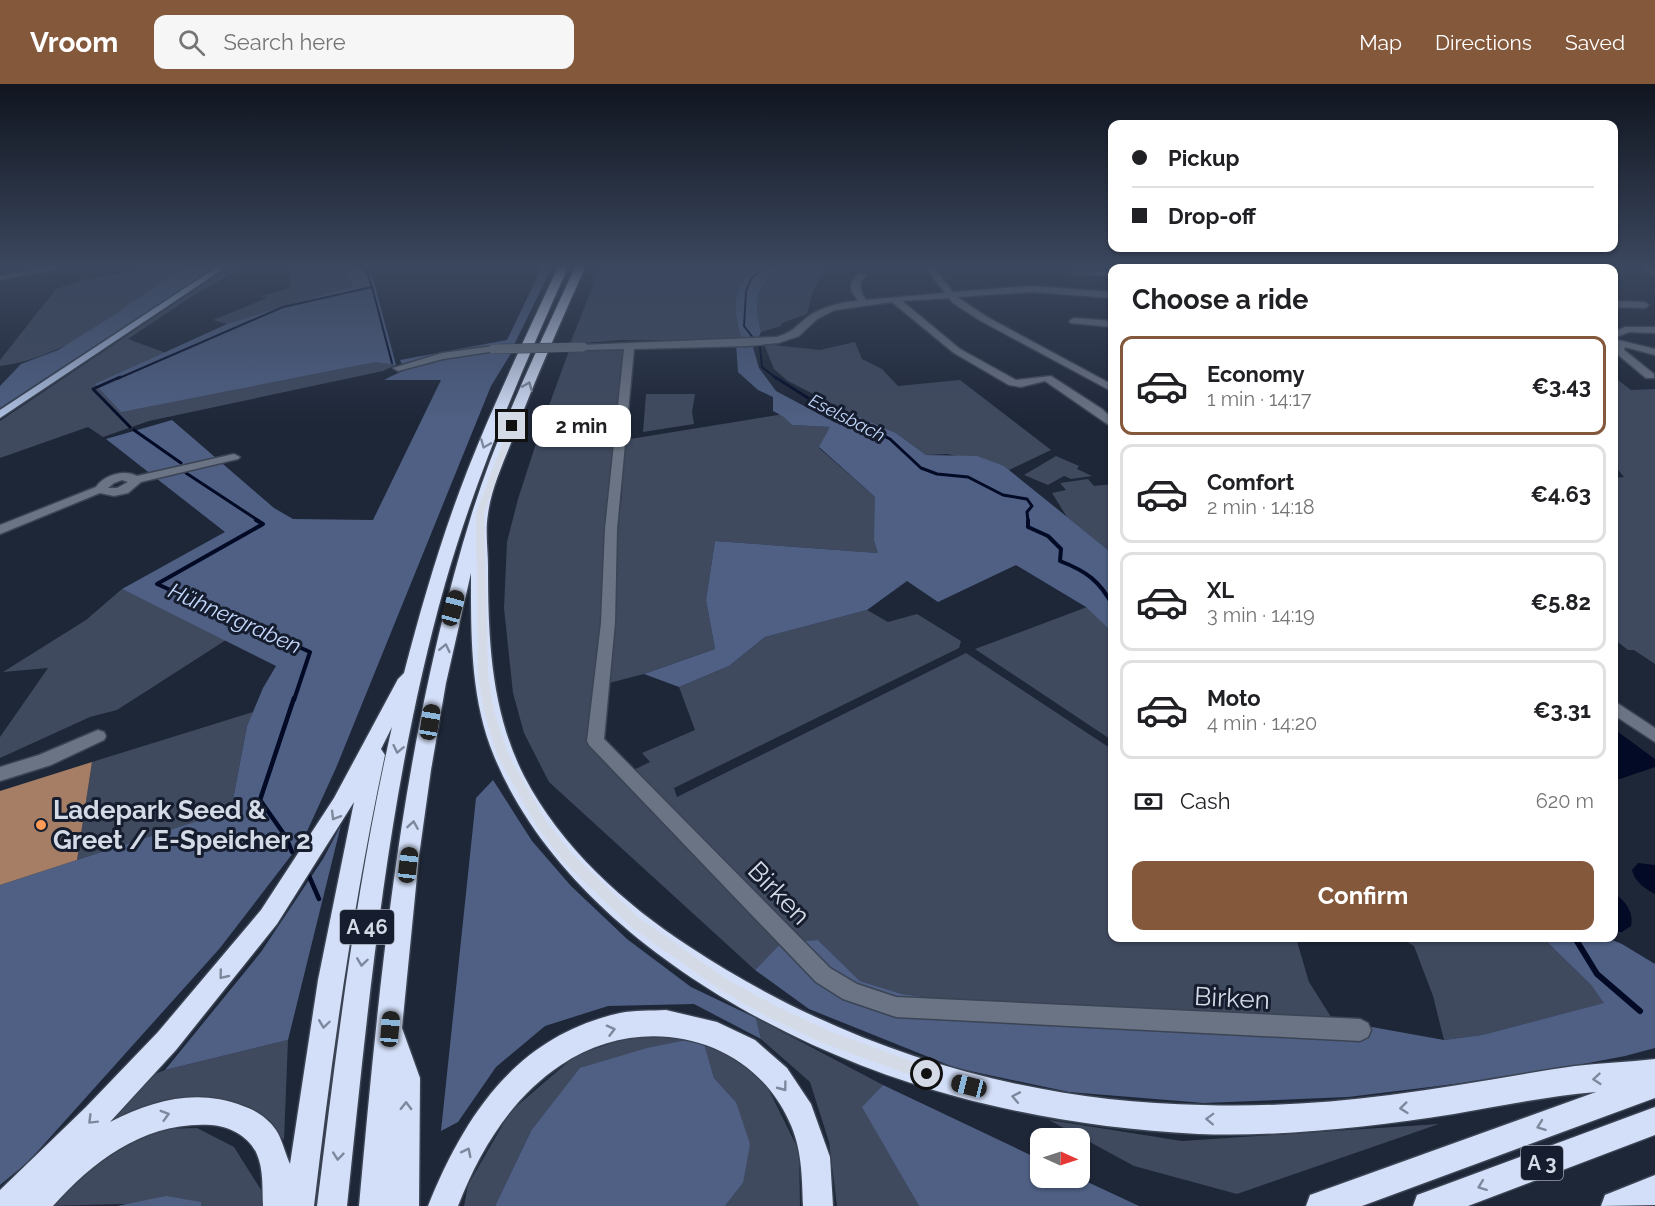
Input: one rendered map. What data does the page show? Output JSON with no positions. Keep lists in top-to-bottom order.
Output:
{
  "streets": {
    "highway": ["A 46", "A 3"],
    "street": ["Birken"]
  },
  "water": ["Eselsbach", "Hühnergraben"],
  "places": ["Ladepark Seed & Greet / E-Speicher 2"],
  "north": "right",
  "page": {
    "header": "Vroom",
    "search": "Search here",
    "nav": ["Map", "Directions", "Saved"],
    "banner": ["Pickup", "Drop-off"],
    "heading": "Choose a ride",
    "list": [
      {
        "name": "Economy",
        "note": "1 min · 14:17",
        "value": "€3.43"
      },
      {
        "name": "Comfort",
        "note": "2 min · 14:18",
        "value": "€4.63"
      },
      {
        "name": "XL",
        "note": "3 min · 14:19",
        "value": "€5.82"
      },
      {
        "name": "Moto",
        "note": "4 min · 14:20",
        "value": "€3.31"
      }
    ],
    "bubble": "2 min",
    "pay": ["Cash", "620 m"],
    "buttons": "Confirm"
  }
}
